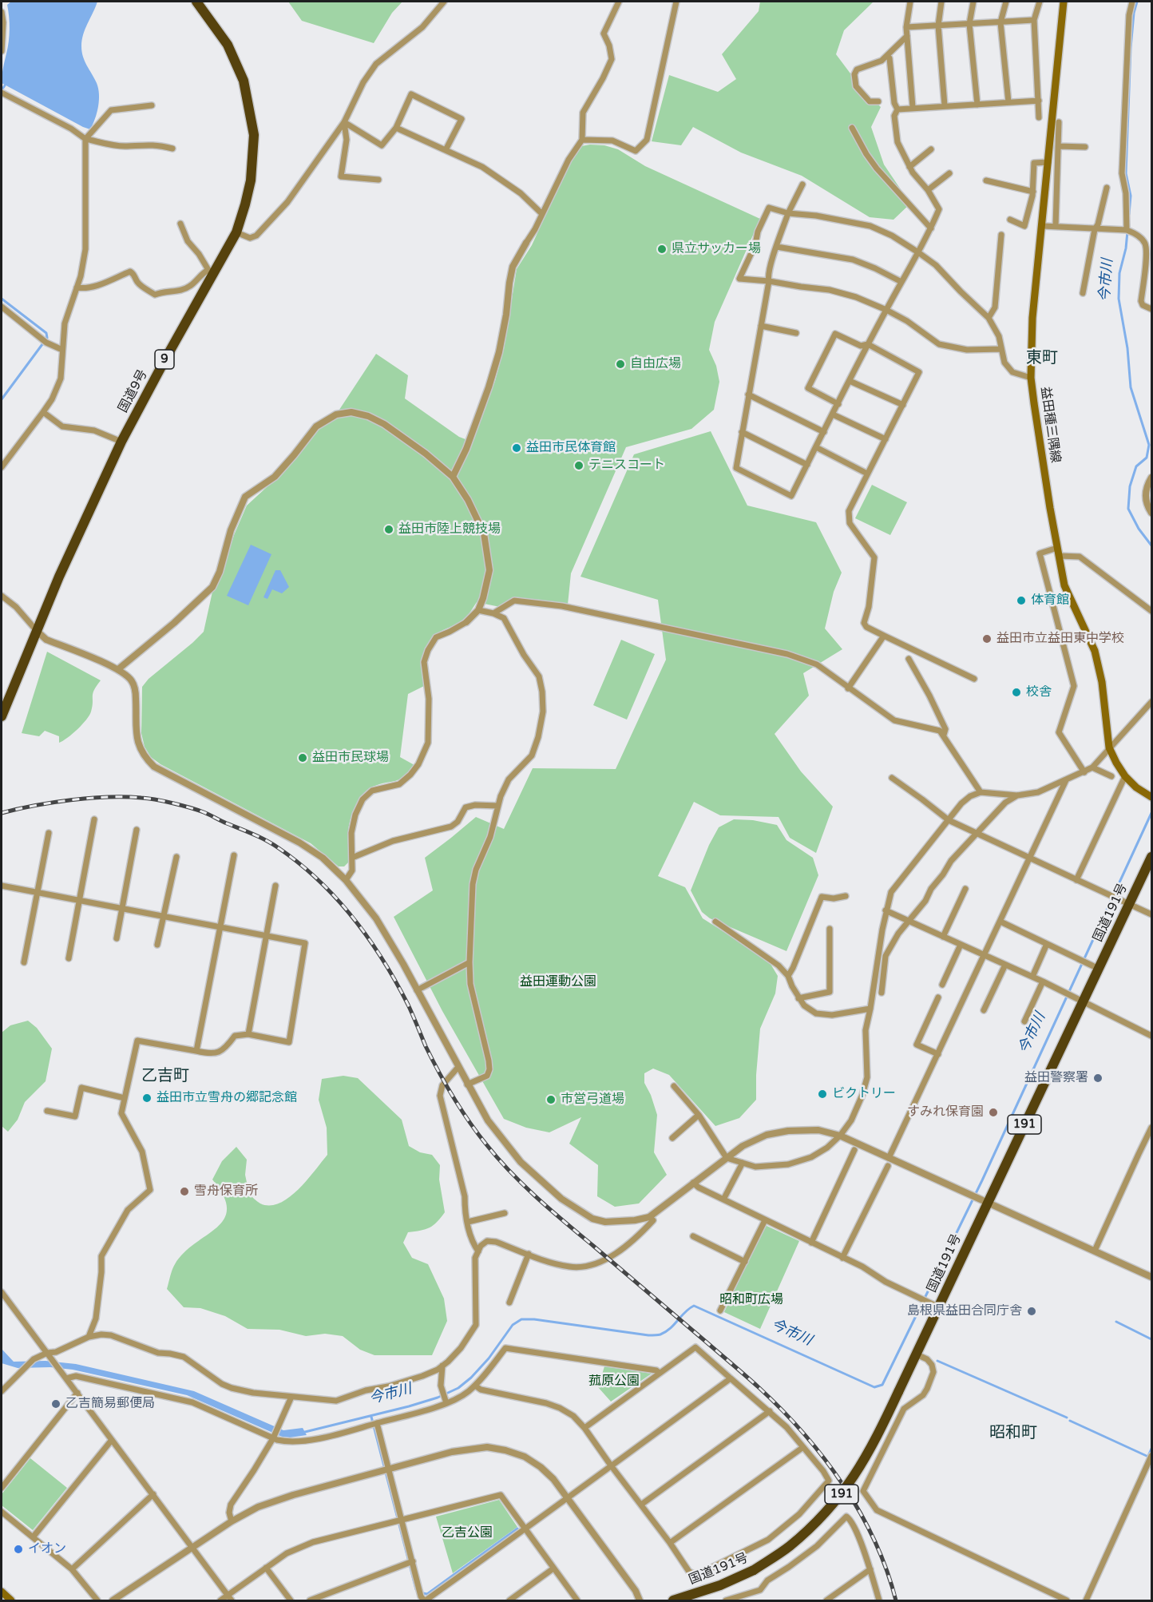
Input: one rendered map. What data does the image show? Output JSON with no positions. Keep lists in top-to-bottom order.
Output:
{
  "streets": {
    "highway": [
      "9",
      "国道9号",
      "国道191号",
      "191"
    ],
    "main road": ["益田種三隅線"]
  },
  "districts": ["東町", "乙吉町", "昭和町"],
  "water": ["今市川"],
  "parks": [
    "益田運動公園",
    "昭和町広場",
    "菰原公園",
    "乙吉公園"
  ],
  "places": [
    "県立サッカー場",
    "自由広場",
    "益田市民体育館",
    "テニスコート",
    "益田市陸上競技場",
    "体育館",
    "益田市立益田東中学校",
    "校舎",
    "益田市民球場",
    "益田警察署",
    "ビクトリー",
    "益田市立雪舟の郷記念館",
    "市営弓道場",
    "すみれ保育園",
    "雪舟保育所",
    "島根県益田合同庁舎",
    "乙吉簡易郵便局",
    "イオン"
  ]
}
